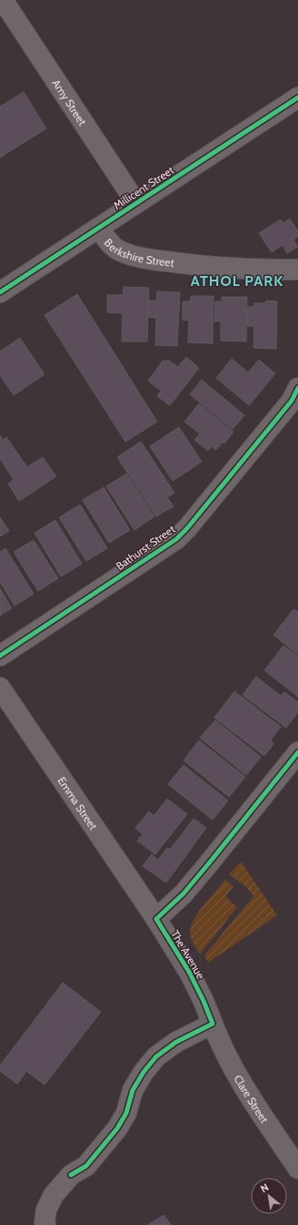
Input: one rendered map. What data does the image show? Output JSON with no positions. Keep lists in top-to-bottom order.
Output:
{
  "streets": {
    "street": [
      "Amy Street",
      "Millicent Street",
      "Berkshire Street",
      "Bathurst Street",
      "Emma Street",
      "The Avenue",
      "Clare Street"
    ]
  },
  "crossings": [
    ["Amy Street", "Millicent Street"],
    ["Millicent Street", "Berkshire Street"],
    ["Emma Street", "The Avenue"],
    ["The Avenue", "Clare Street"]
  ],
  "districts": ["ATHOL PARK"],
  "north": "top left"
}
